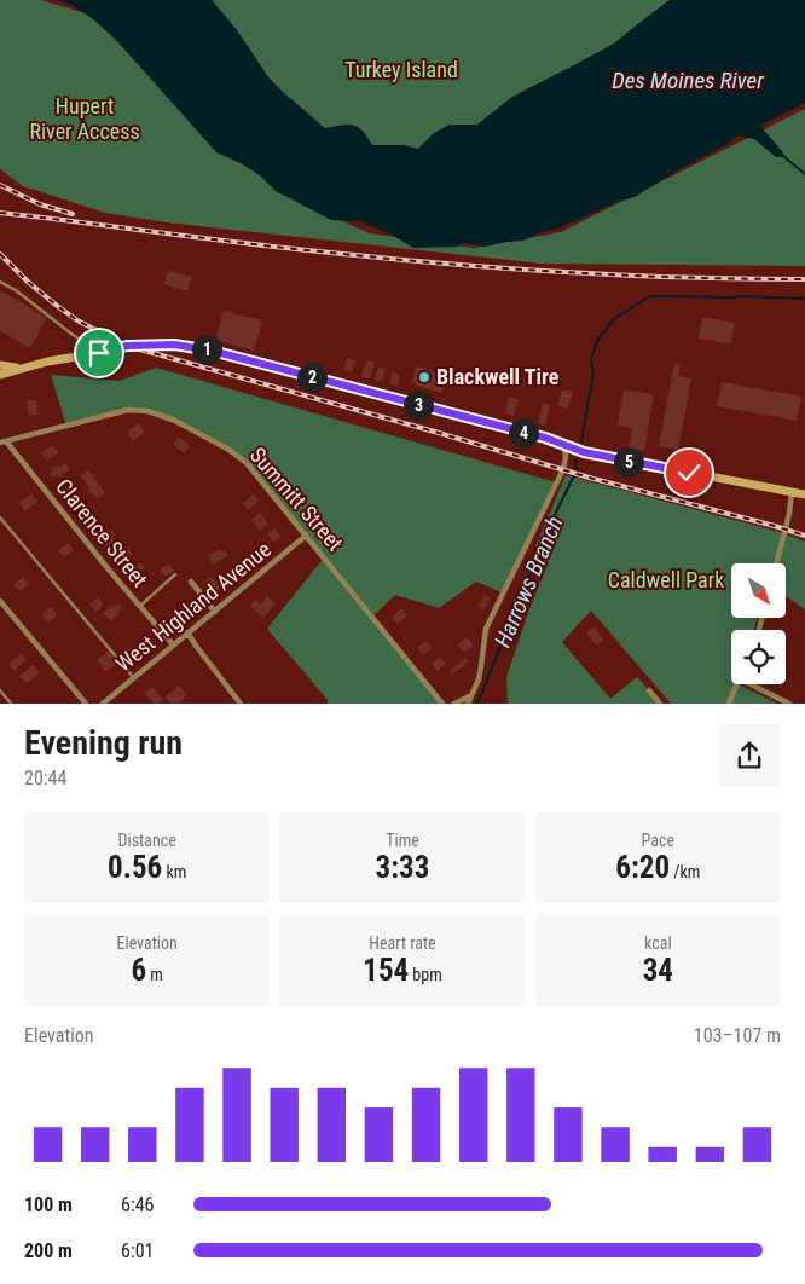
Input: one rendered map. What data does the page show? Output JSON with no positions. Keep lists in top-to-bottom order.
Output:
{
  "streets": {
    "street": ["Summitt Street", "Clarence Street", "West Highland Avenue"]
  },
  "crossings": [
    ["Summitt Street", "Clarence Street"],
    ["Summitt Street", "West Highland Avenue"],
    ["Clarence Street", "West Highland Avenue"]
  ],
  "water": ["Des Moines River", "Harrows Branch"],
  "parks": ["Turkey Island", "Hupert River Access", "Caldwell Park"],
  "places": ["Blackwell Tire"],
  "north": "bottom right",
  "page": {
    "pins": [
      "1",
      "2",
      "3",
      "4",
      "5"
    ],
    "heading": ["Evening run", "20:44"],
    "stats": [
      ["Distance", "0.56 km"],
      ["Time", "3:33"],
      ["Pace", "6:20 /km"],
      ["Elevation", "6 m"],
      ["Heart rate", "154 bpm"],
      ["kcal", "34"]
    ],
    "chart": ["Elevation", "103–107 m"],
    "list": [
      {
        "name": "100 m",
        "note": "6:46"
      },
      {
        "name": "200 m",
        "note": "6:01"
      }
    ]
  }
}
